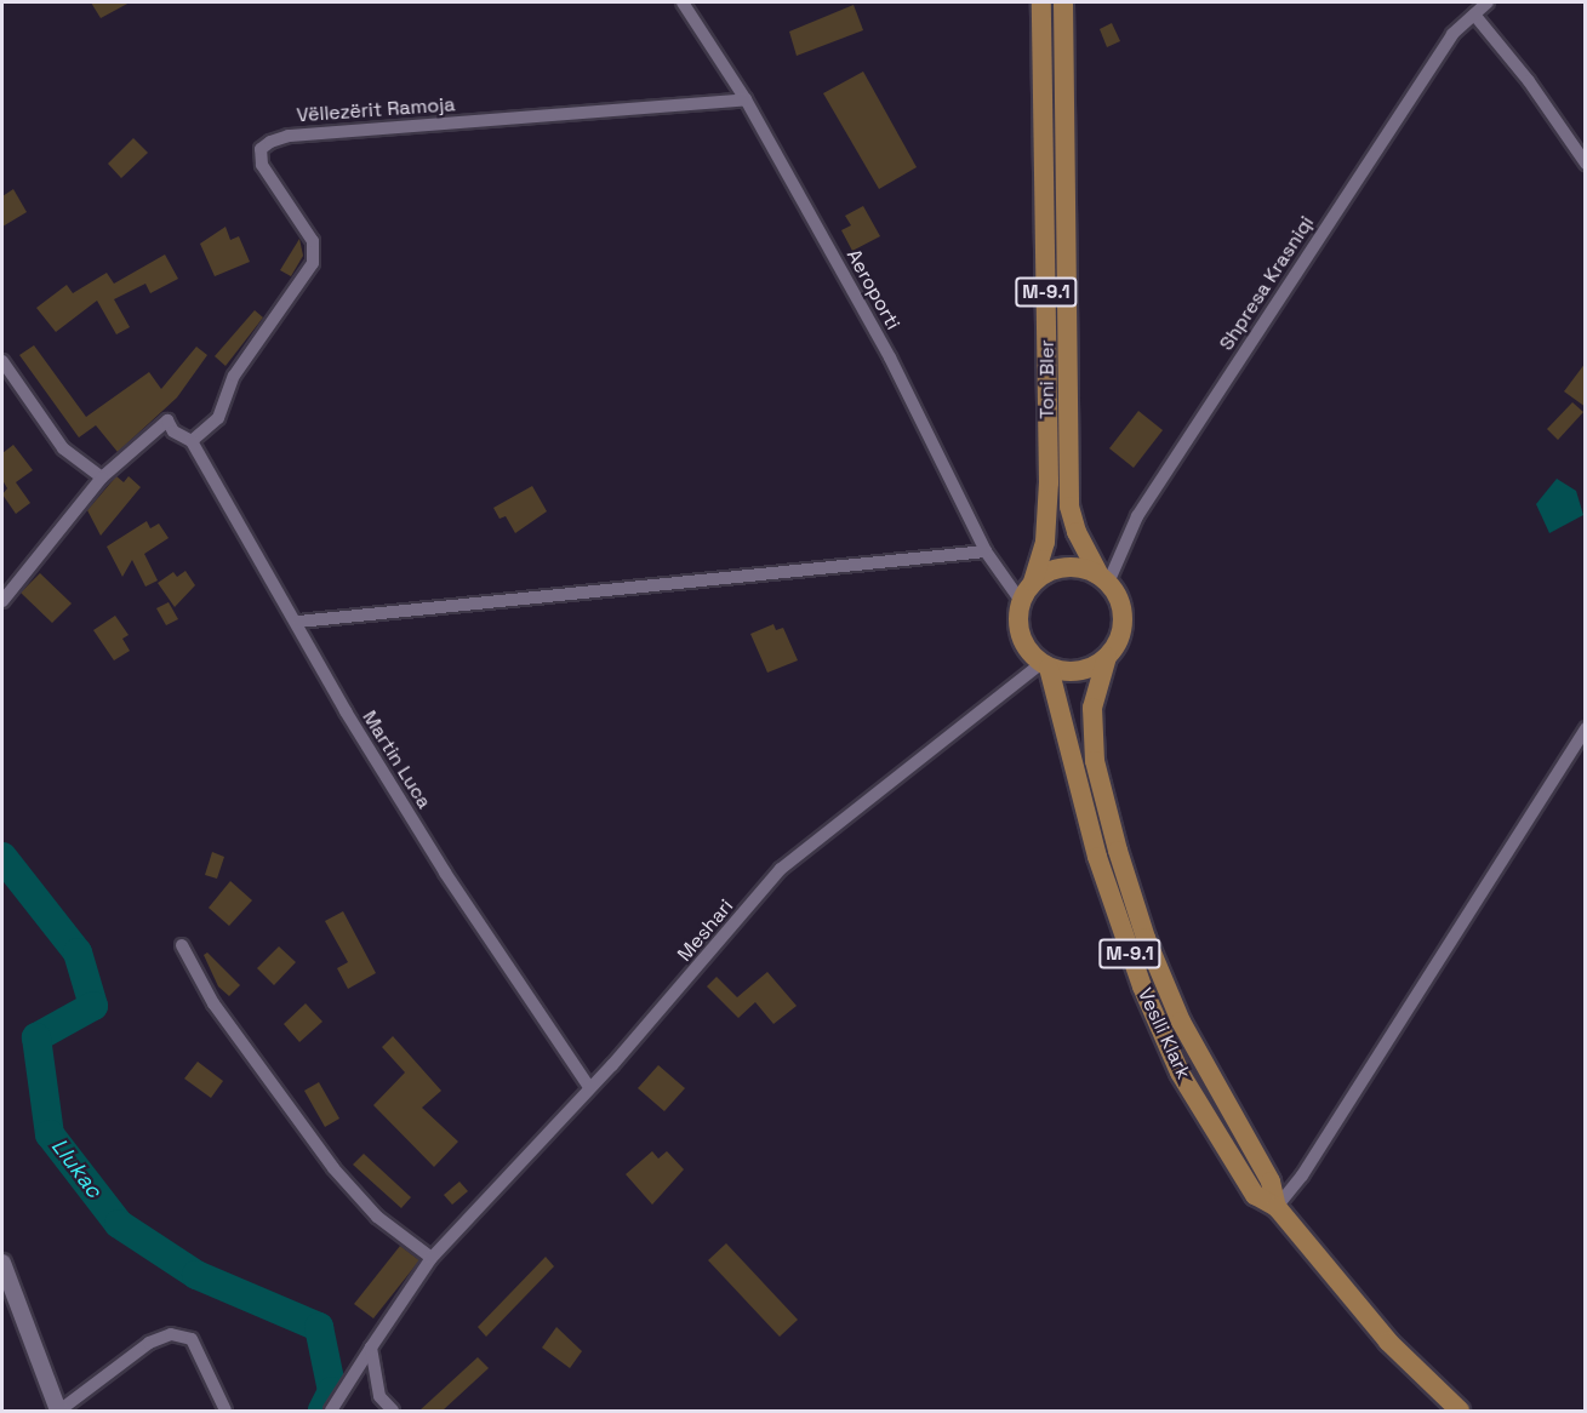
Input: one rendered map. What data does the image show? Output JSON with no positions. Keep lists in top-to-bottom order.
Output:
{
  "streets": {
    "main road": ["M-9.1", "Toni Bler", "Veslli Klark"],
    "street": [
      "Vëllezërit Ramoja",
      "Shpresa Krasniqi",
      "Aeroporti",
      "Martin Luca",
      "Meshari"
    ]
  },
  "crossings": [
    ["Vëllezërit Ramoja", "Aeroporti"],
    ["Vëllezërit Ramoja", "Martin Luca"],
    ["Shpresa Krasniqi", "Aeroporti"],
    ["Shpresa Krasniqi", "M-9.1"],
    ["Shpresa Krasniqi", "Toni Bler"],
    ["Shpresa Krasniqi", "Meshari"],
    ["Shpresa Krasniqi", "Veslli Klark"],
    ["Aeroporti", "M-9.1"],
    ["Aeroporti", "Toni Bler"],
    ["Aeroporti", "Meshari"],
    ["Aeroporti", "Veslli Klark"],
    ["M-9.1", "Toni Bler"],
    ["M-9.1", "Meshari"],
    ["M-9.1", "Veslli Klark"],
    ["Toni Bler", "Meshari"],
    ["Toni Bler", "Veslli Klark"],
    ["Martin Luca", "Meshari"],
    ["Meshari", "Veslli Klark"]
  ],
  "water": ["Llukac"]
}
